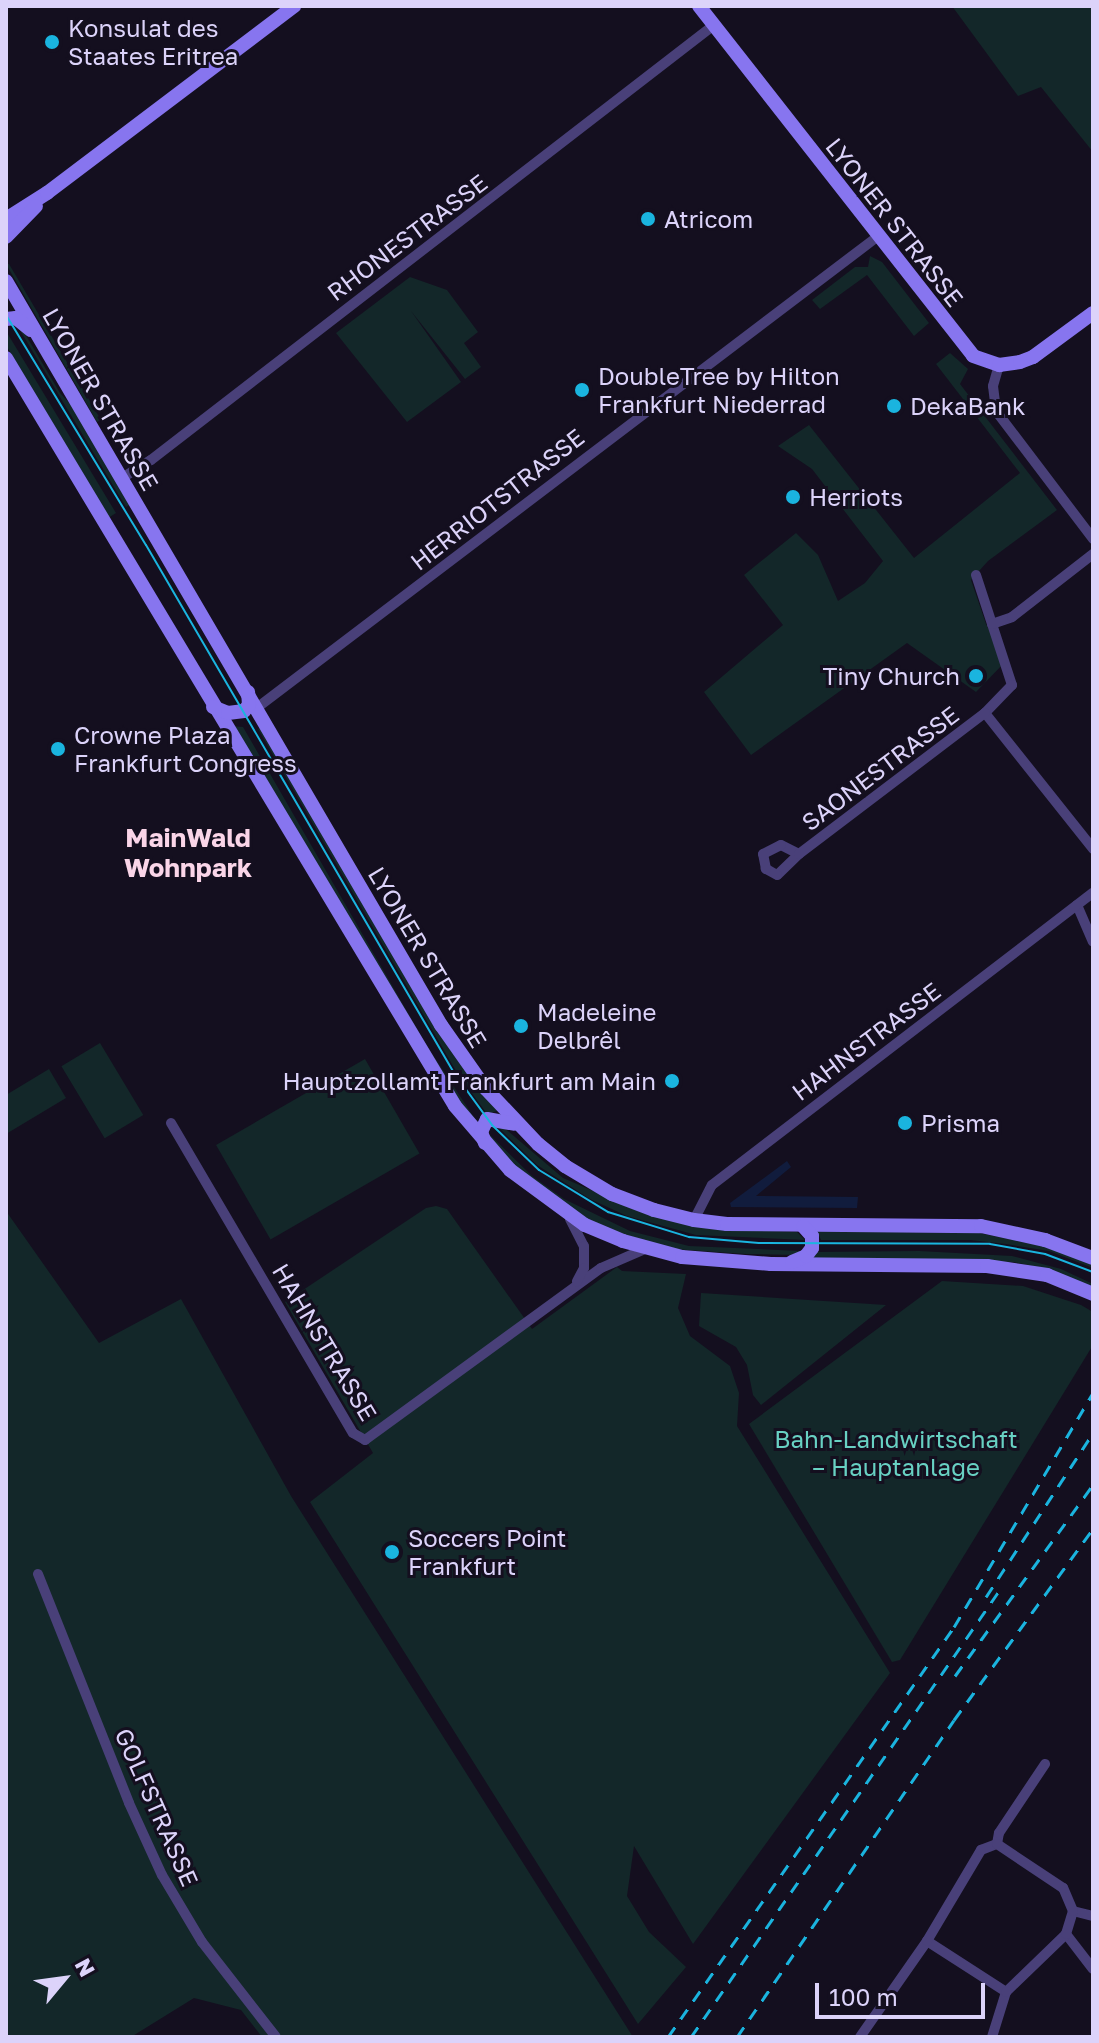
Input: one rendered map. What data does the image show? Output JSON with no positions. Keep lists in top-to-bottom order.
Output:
{
  "streets": {
    "main road": ["LYONER STRASSE"],
    "street": [
      "RHONESTRASSE",
      "HERRIOTSTRASSE",
      "SAONESTRASSE",
      "HAHNSTRASSE",
      "GOLFSTRASSE"
    ]
  },
  "crossings": [
    ["LYONER STRASSE", "RHONESTRASSE"],
    ["LYONER STRASSE", "HERRIOTSTRASSE"],
    ["LYONER STRASSE", "HAHNSTRASSE"]
  ],
  "districts": ["MainWald Wohnpark"],
  "parks": ["Bahn-Landwirtschaft – Hauptanlage"],
  "places": [
    "Konsulat des Staates Eritrea",
    "Atricom",
    "DoubleTree by Hilton Frankfurt Niederrad",
    "DekaBank",
    "Herriots",
    "Tiny Church",
    "Crowne Plaza Frankfurt Congress",
    "Madeleine Delbrêl",
    "Hauptzollamt Frankfurt am Main",
    "Prisma",
    "Soccers Point Frankfurt"
  ],
  "scale_bar": "100 m",
  "north": "top right"
}
